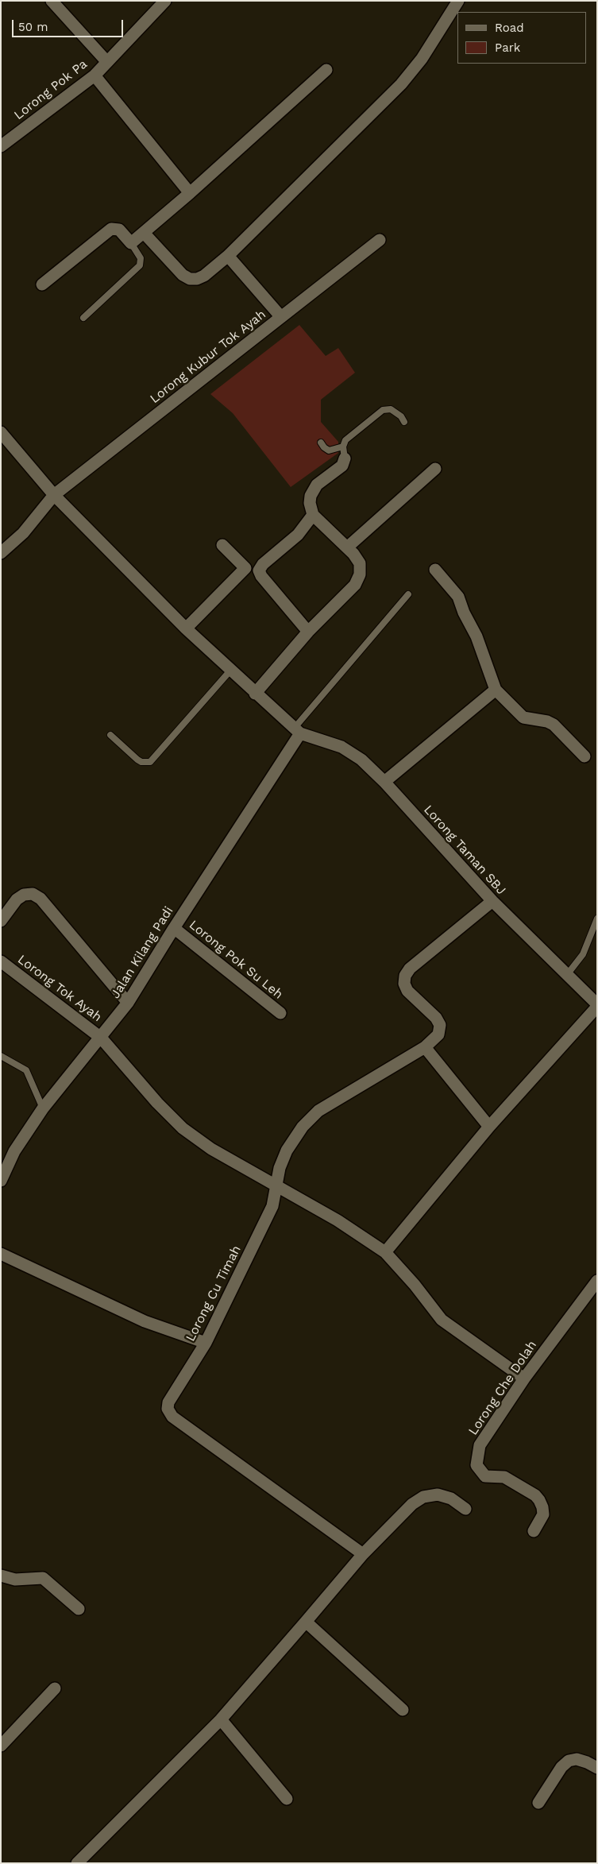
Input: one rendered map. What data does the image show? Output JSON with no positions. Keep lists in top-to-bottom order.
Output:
{
  "streets": {
    "street": [
      "Lorong Pok Pa",
      "Lorong Kubur Tok Ayah",
      "Lorong Taman SBJ",
      "Jalan Kilang Padi",
      "Lorong Pok Su Leh",
      "Lorong Tok Ayah",
      "Lorong Cu Timah",
      "Lorong Che Dolah"
    ]
  },
  "crossings": [
    ["Lorong Taman SBJ", "Jalan Kilang Padi"],
    ["Lorong Taman SBJ", "Lorong Cu Timah"],
    ["Jalan Kilang Padi", "Lorong Pok Su Leh"],
    ["Jalan Kilang Padi", "Lorong Tok Ayah"]
  ],
  "legend": ["Road", "Park"],
  "scale_bar": "50 m"
}
